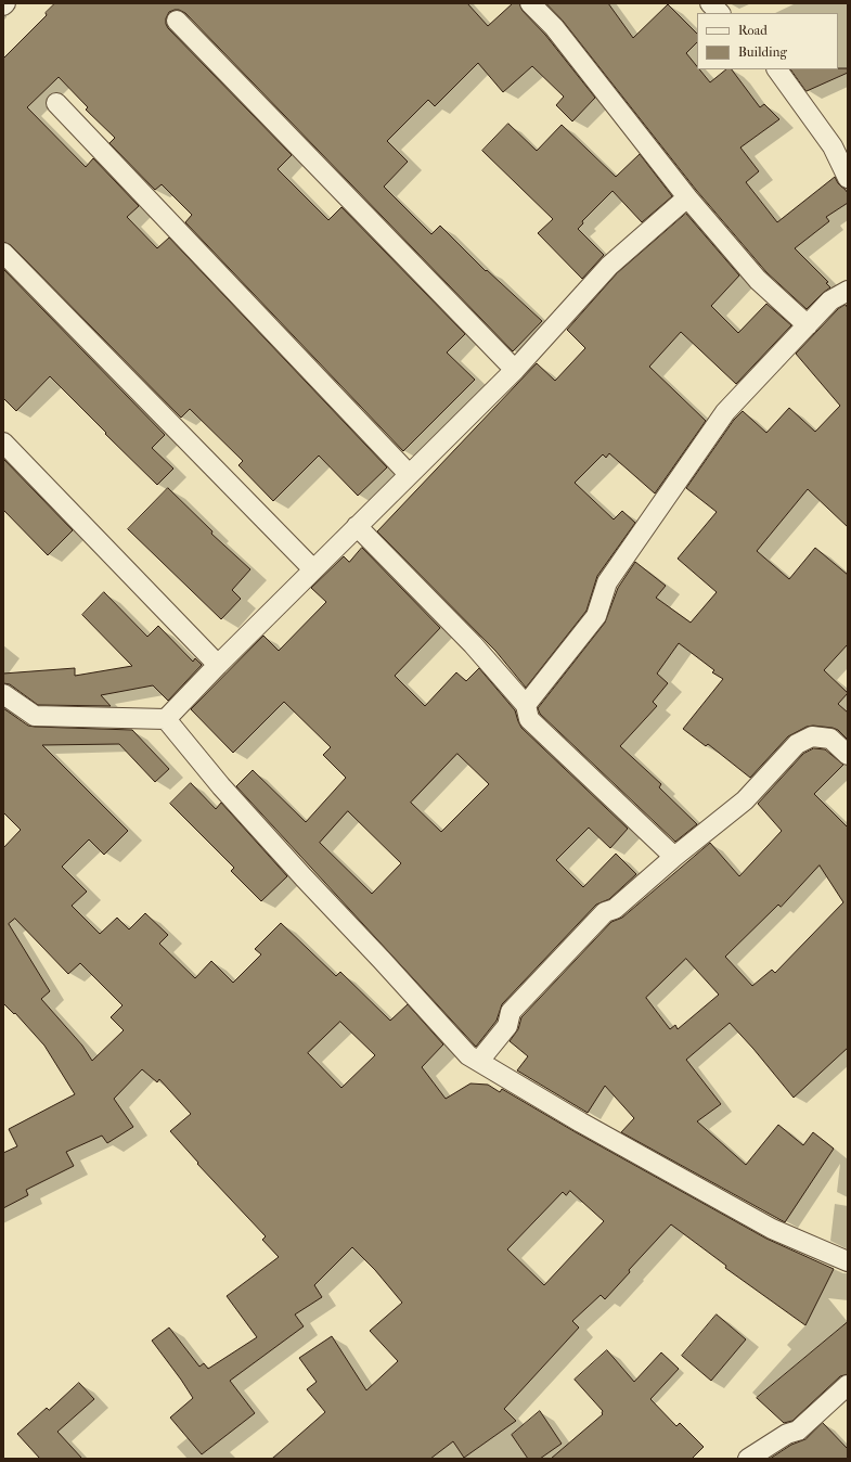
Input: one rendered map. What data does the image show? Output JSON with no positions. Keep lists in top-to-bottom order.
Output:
{
  "legend": ["Road", "Building"]
}
